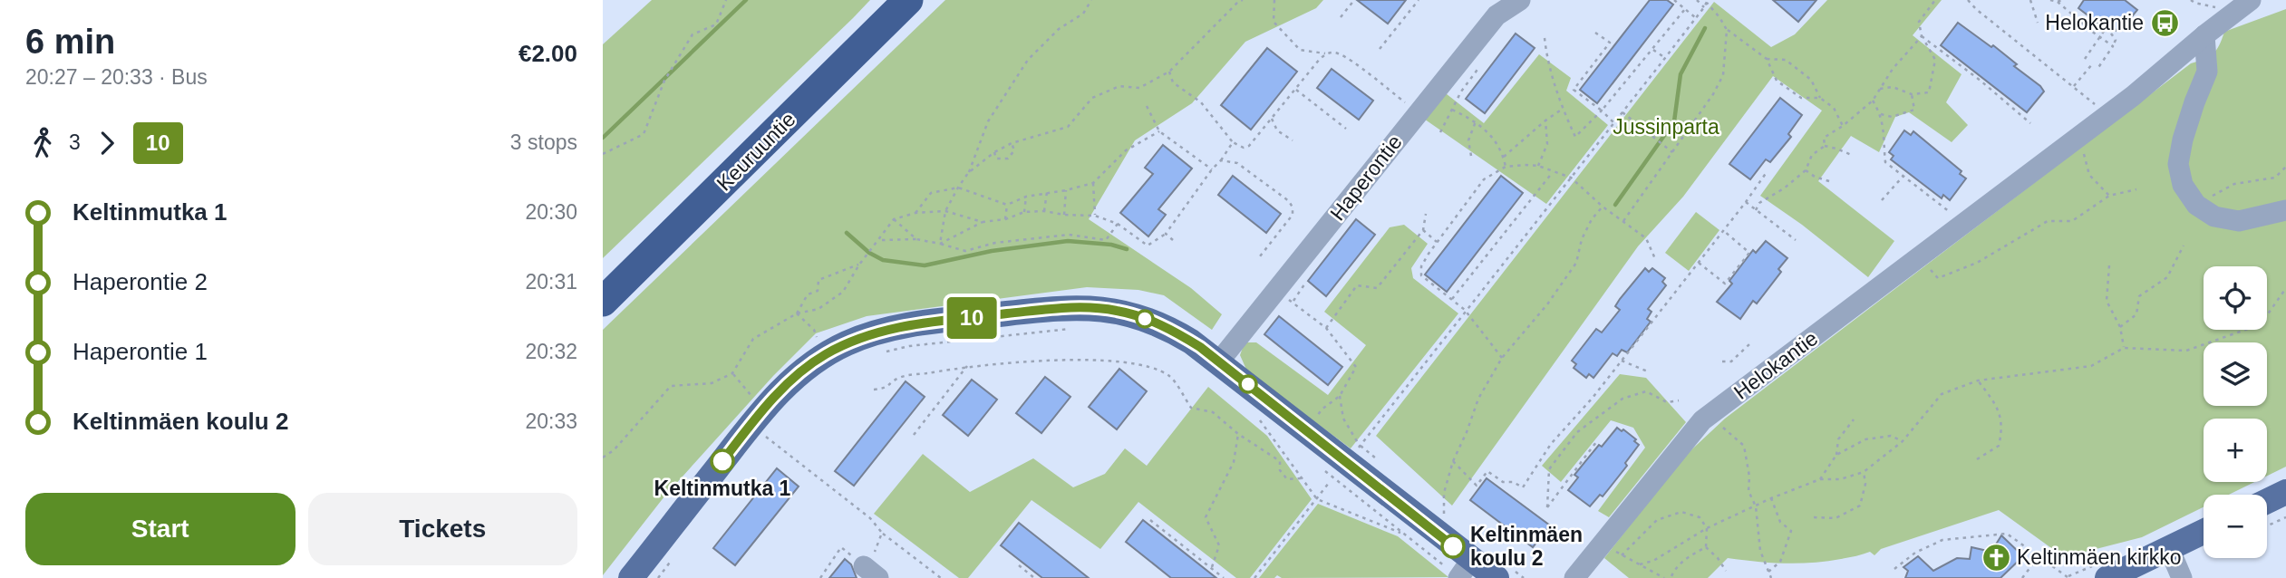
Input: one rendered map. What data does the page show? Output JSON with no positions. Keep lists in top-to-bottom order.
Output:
{
  "streets": {
    "highway": ["Keuruuntie"],
    "street": ["Haperontie", "Helokantie"]
  },
  "parks": ["Jussinparta"],
  "places": {
    "bus stop": ["Helokantie"],
    "other": ["Keltinmutka 1", "Keltinmäen koulu 2"],
    "church": ["Keltinmäen kirkko"]
  },
  "lines": ["bus line 10"],
  "page": {
    "heading": ["6 min", "20:27 – 20:33 · Bus", "€2.00"],
    "on_map": "10",
    "legs": ["3", "10", "3 stops"],
    "list": [
      {
        "name": "Keltinmutka 1",
        "value": "20:30"
      },
      {
        "name": "Haperontie 2",
        "value": "20:31"
      },
      {
        "name": "Haperontie 1",
        "value": "20:32"
      },
      {
        "name": "Keltinmäen koulu 2",
        "value": "20:33"
      }
    ],
    "map_buttons": ["+", "−"],
    "buttons": ["Start", "Tickets"]
  }
}
